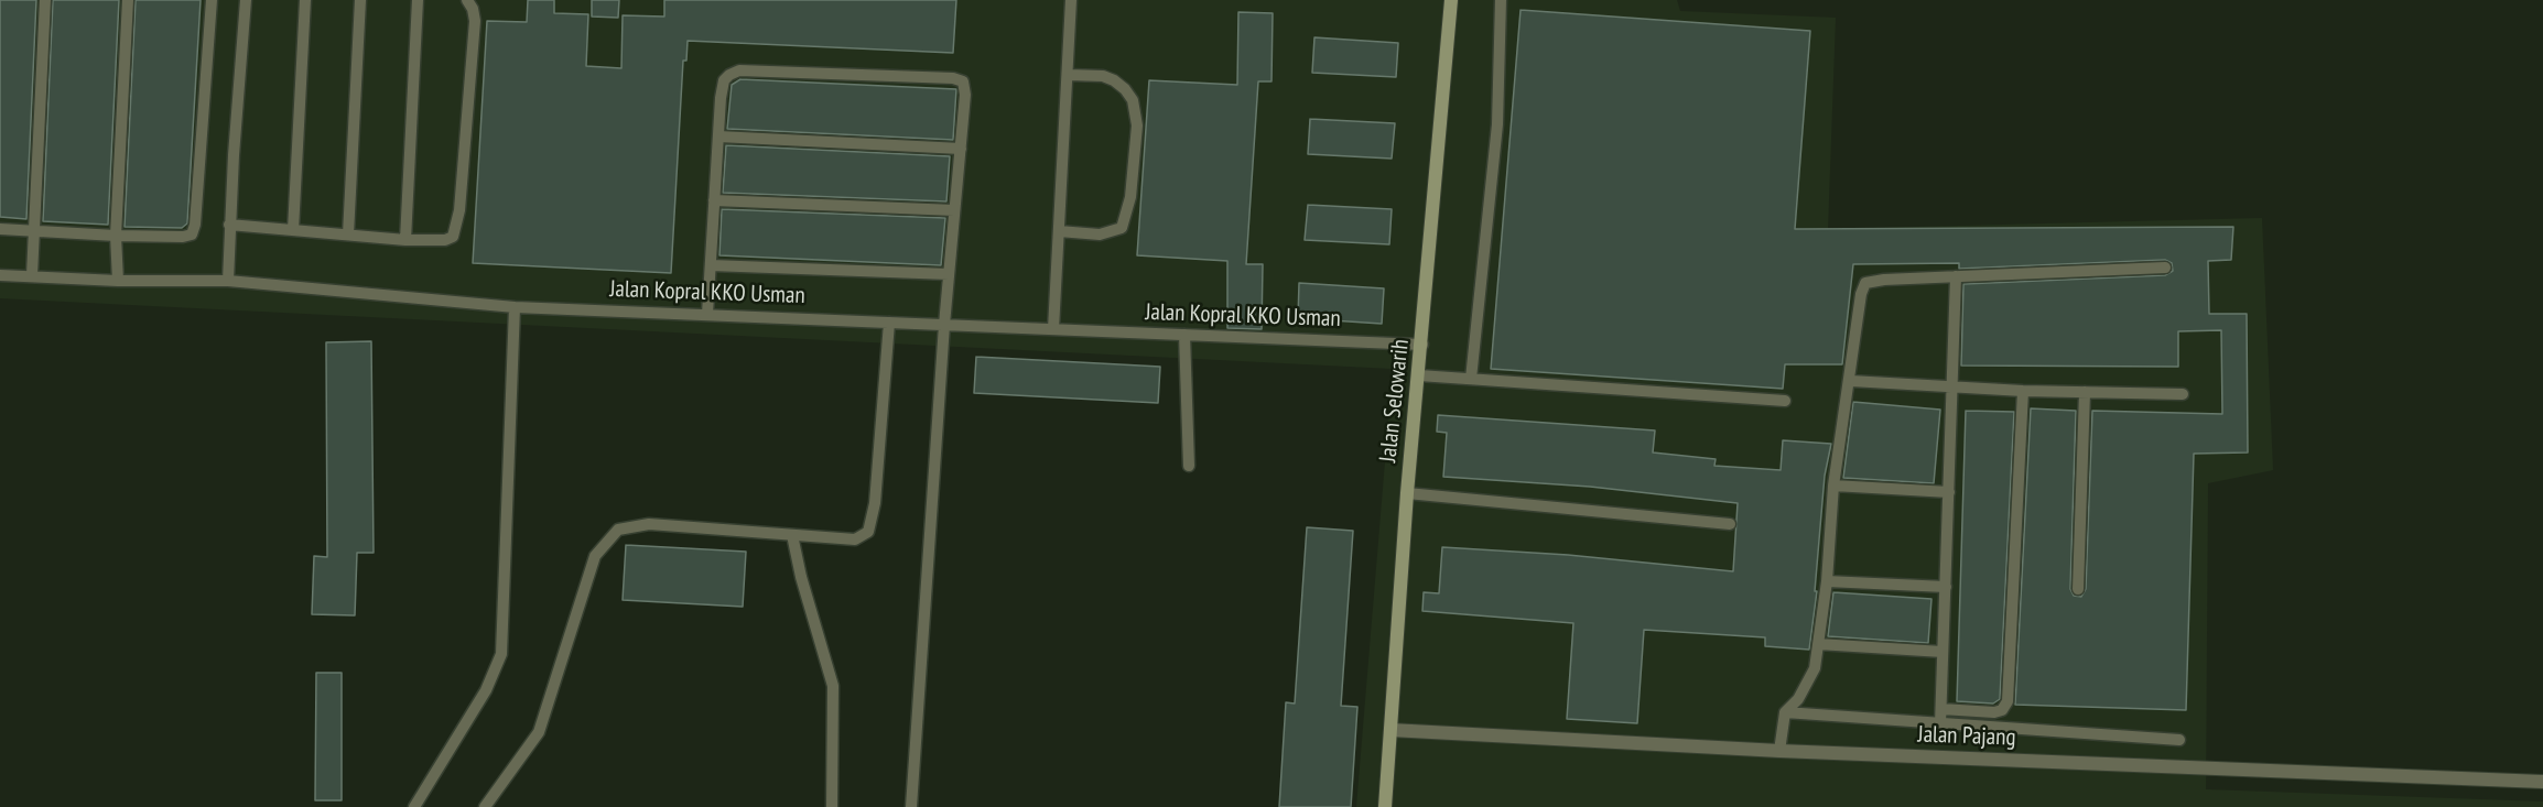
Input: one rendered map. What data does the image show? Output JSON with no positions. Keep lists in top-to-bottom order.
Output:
{
  "streets": {
    "main road": ["Jalan Selowarih"],
    "street": ["Jalan Pajang"],
    "lane": ["Jalan Kopral KKO Usman"]
  },
  "crossings": [
    ["Jalan Kopral KKO Usman", "Jalan Selowarih"],
    ["Jalan Selowarih", "Jalan Pajang"]
  ]
}
